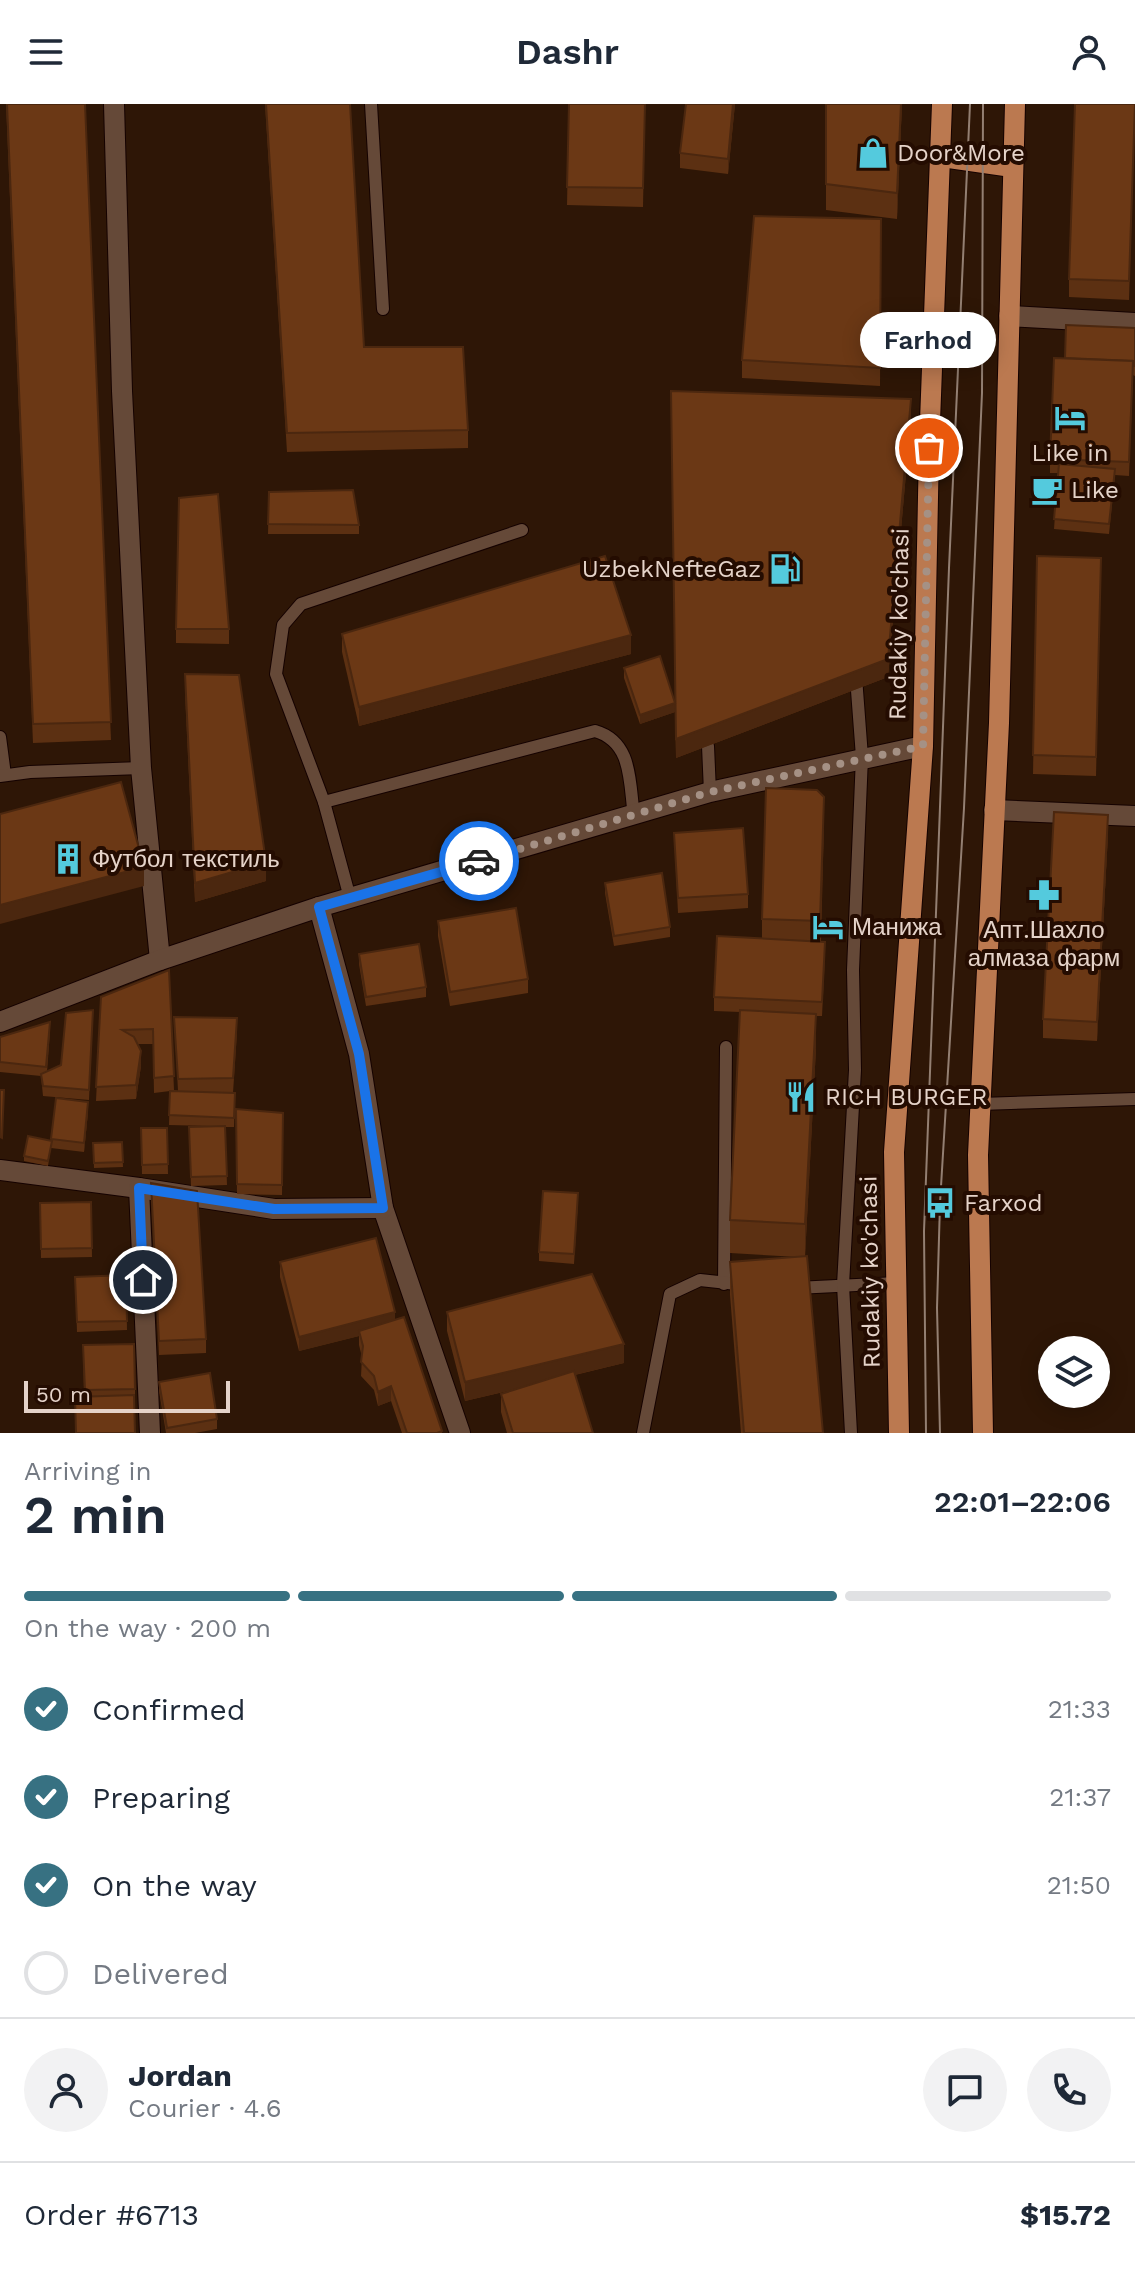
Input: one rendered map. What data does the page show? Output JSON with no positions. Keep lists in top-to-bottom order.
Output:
{
  "streets": {
    "main road": ["Rudakiy ko'chasi"]
  },
  "places": {
    "shop": ["Door&More"],
    "hotel": ["Like in", "Манижа"],
    "other": ["Farhod"],
    "cafe": ["Like"],
    "fuel station": ["UzbekNefteGaz"],
    "building": ["Футбол текстиль"],
    "pharmacy": ["Апт.Шахло алмаза фарм"],
    "restaurant": ["RICH BURGER"],
    "bus stop": ["Farxod"]
  },
  "scale_bar": "50 m",
  "page": {
    "header": "Dashr",
    "bubble": "Farhod",
    "scale": "50 m",
    "heading": ["2 min", "Arriving in", "22:01–22:06"],
    "panel": [
      "Jordan",
      "Courier · 4.6",
      "Order #6713",
      "$15.72"
    ],
    "bar": "On the way · 200 m",
    "list": [
      ["Confirmed", "21:33"],
      ["Preparing", "21:37"],
      ["On the way", "21:50"],
      "Delivered"
    ]
  }
}
